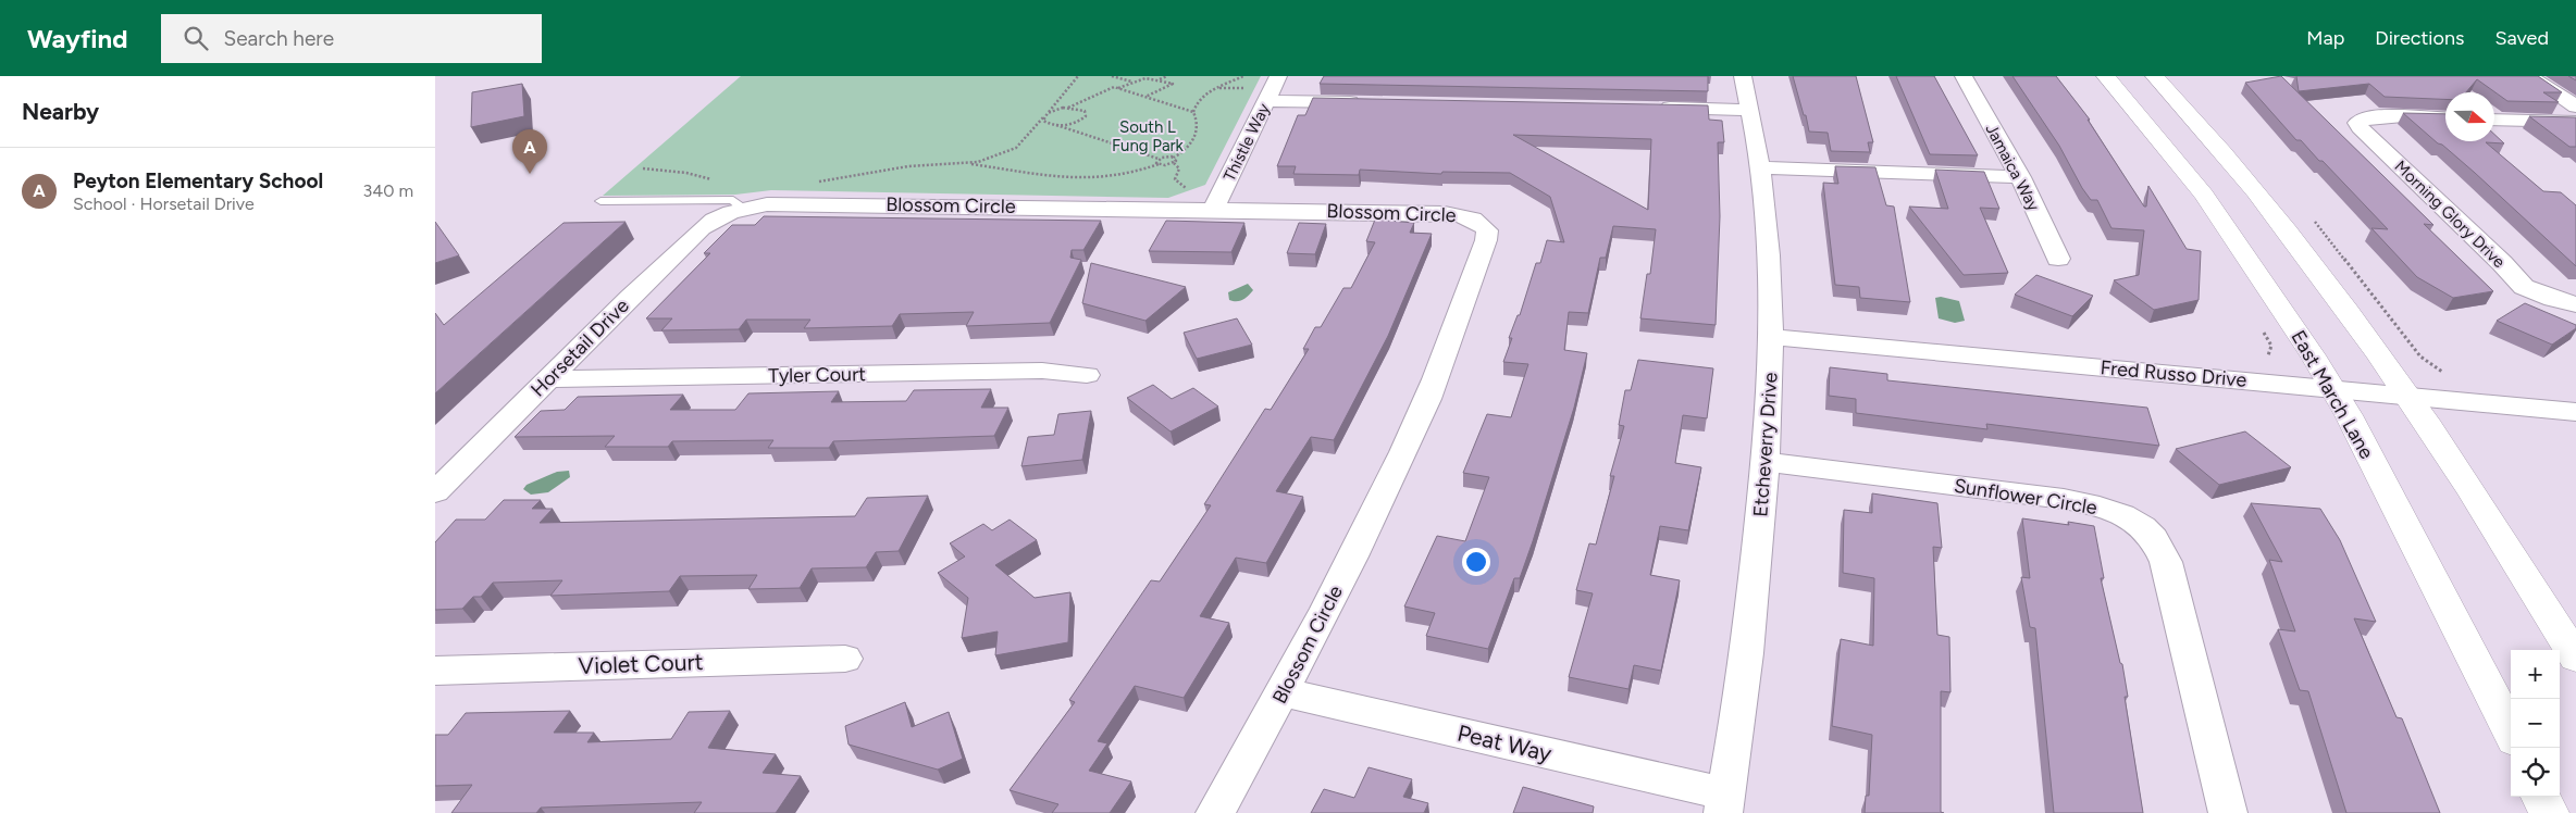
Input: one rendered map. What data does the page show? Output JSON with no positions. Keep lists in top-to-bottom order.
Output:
{
  "streets": {
    "main road": ["East March Lane"],
    "street": [
      "Thistle Way",
      "Jamaica Way",
      "Blossom Circle",
      "Morning Glory Drive",
      "Horsetail Drive",
      "Fred Russo Drive",
      "Tyler Court",
      "Etcheverry Drive",
      "Sunflower Circle",
      "Violet Court",
      "Peat Way"
    ]
  },
  "crossings": [
    ["Thistle Way", "Blossom Circle"],
    ["Blossom Circle", "Horsetail Drive"],
    ["Blossom Circle", "Peat Way"],
    ["Horsetail Drive", "Tyler Court"],
    ["Fred Russo Drive", "East March Lane"],
    ["Fred Russo Drive", "Etcheverry Drive"],
    ["Etcheverry Drive", "Sunflower Circle"],
    ["Etcheverry Drive", "Peat Way"]
  ],
  "parks": ["South L Fung Park"],
  "north": "right",
  "page": {
    "header": "Wayfind",
    "search": "Search here",
    "nav": ["Map", "Directions", "Saved"],
    "heading": "Nearby",
    "pins": "A",
    "list": [
      {
        "mark": "A",
        "name": "Peyton Elementary School",
        "note": "School · Horsetail Drive",
        "value": "340 m"
      }
    ],
    "map_buttons": ["+", "−"]
  }
}
